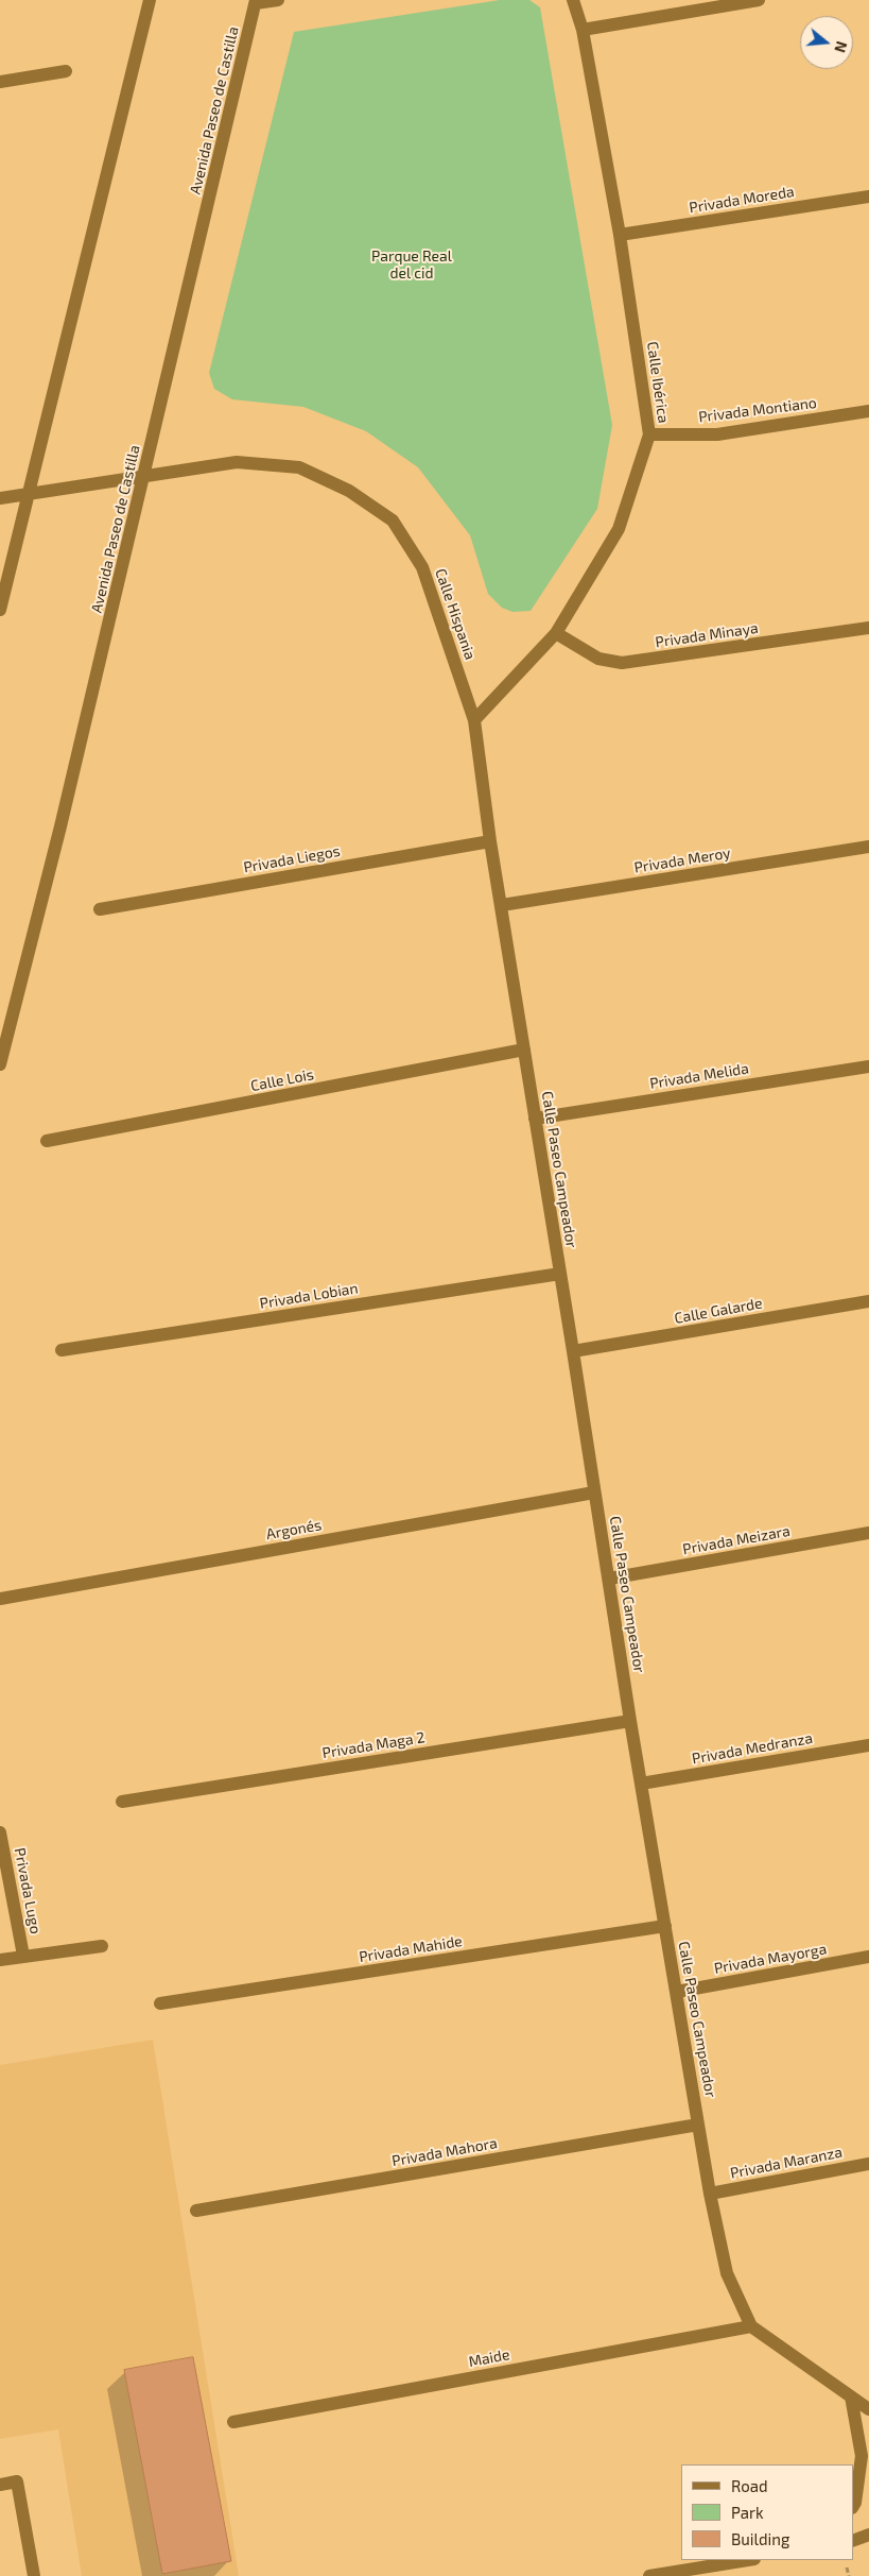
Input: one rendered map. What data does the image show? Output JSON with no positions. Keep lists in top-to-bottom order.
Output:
{
  "streets": {
    "street": [
      "Avenida Paseo de Castilla",
      "Privada Moreda",
      "Calle Ibérica",
      "Privada Montiano",
      "Calle Hispania",
      "Privada Minaya",
      "Privada Liegos",
      "Privada Meroy",
      "Privada Melida",
      "Calle Lois",
      "Calle Paseo Campeador",
      "Privada Lobian",
      "Calle Galarde",
      "Argonés",
      "Privada Meizara",
      "Privada Maga 2",
      "Privada Medranza",
      "Privada Lugo",
      "Privada Mahide",
      "Privada Mayorga",
      "Privada Mahora",
      "Privada Maranza",
      "Maide"
    ]
  },
  "crossings": [
    ["Avenida Paseo de Castilla", "Calle Hispania"],
    ["Privada Moreda", "Calle Ibérica"],
    ["Calle Ibérica", "Privada Montiano"],
    ["Calle Ibérica", "Calle Hispania"],
    ["Calle Ibérica", "Privada Minaya"],
    ["Calle Ibérica", "Calle Paseo Campeador"],
    ["Calle Hispania", "Calle Paseo Campeador"],
    ["Privada Liegos", "Calle Paseo Campeador"],
    ["Privada Meroy", "Calle Paseo Campeador"],
    ["Privada Melida", "Calle Paseo Campeador"],
    ["Calle Lois", "Calle Paseo Campeador"],
    ["Calle Paseo Campeador", "Privada Lobian"],
    ["Calle Paseo Campeador", "Calle Galarde"],
    ["Calle Paseo Campeador", "Argonés"],
    ["Calle Paseo Campeador", "Privada Meizara"],
    ["Calle Paseo Campeador", "Privada Maga 2"],
    ["Calle Paseo Campeador", "Privada Medranza"],
    ["Calle Paseo Campeador", "Privada Mahide"],
    ["Calle Paseo Campeador", "Privada Mayorga"],
    ["Calle Paseo Campeador", "Privada Mahora"],
    ["Calle Paseo Campeador", "Privada Maranza"],
    ["Calle Paseo Campeador", "Maide"]
  ],
  "parks": ["Parque Real del cid"],
  "legend": ["Road", "Park", "Building"],
  "north": "right"
}
